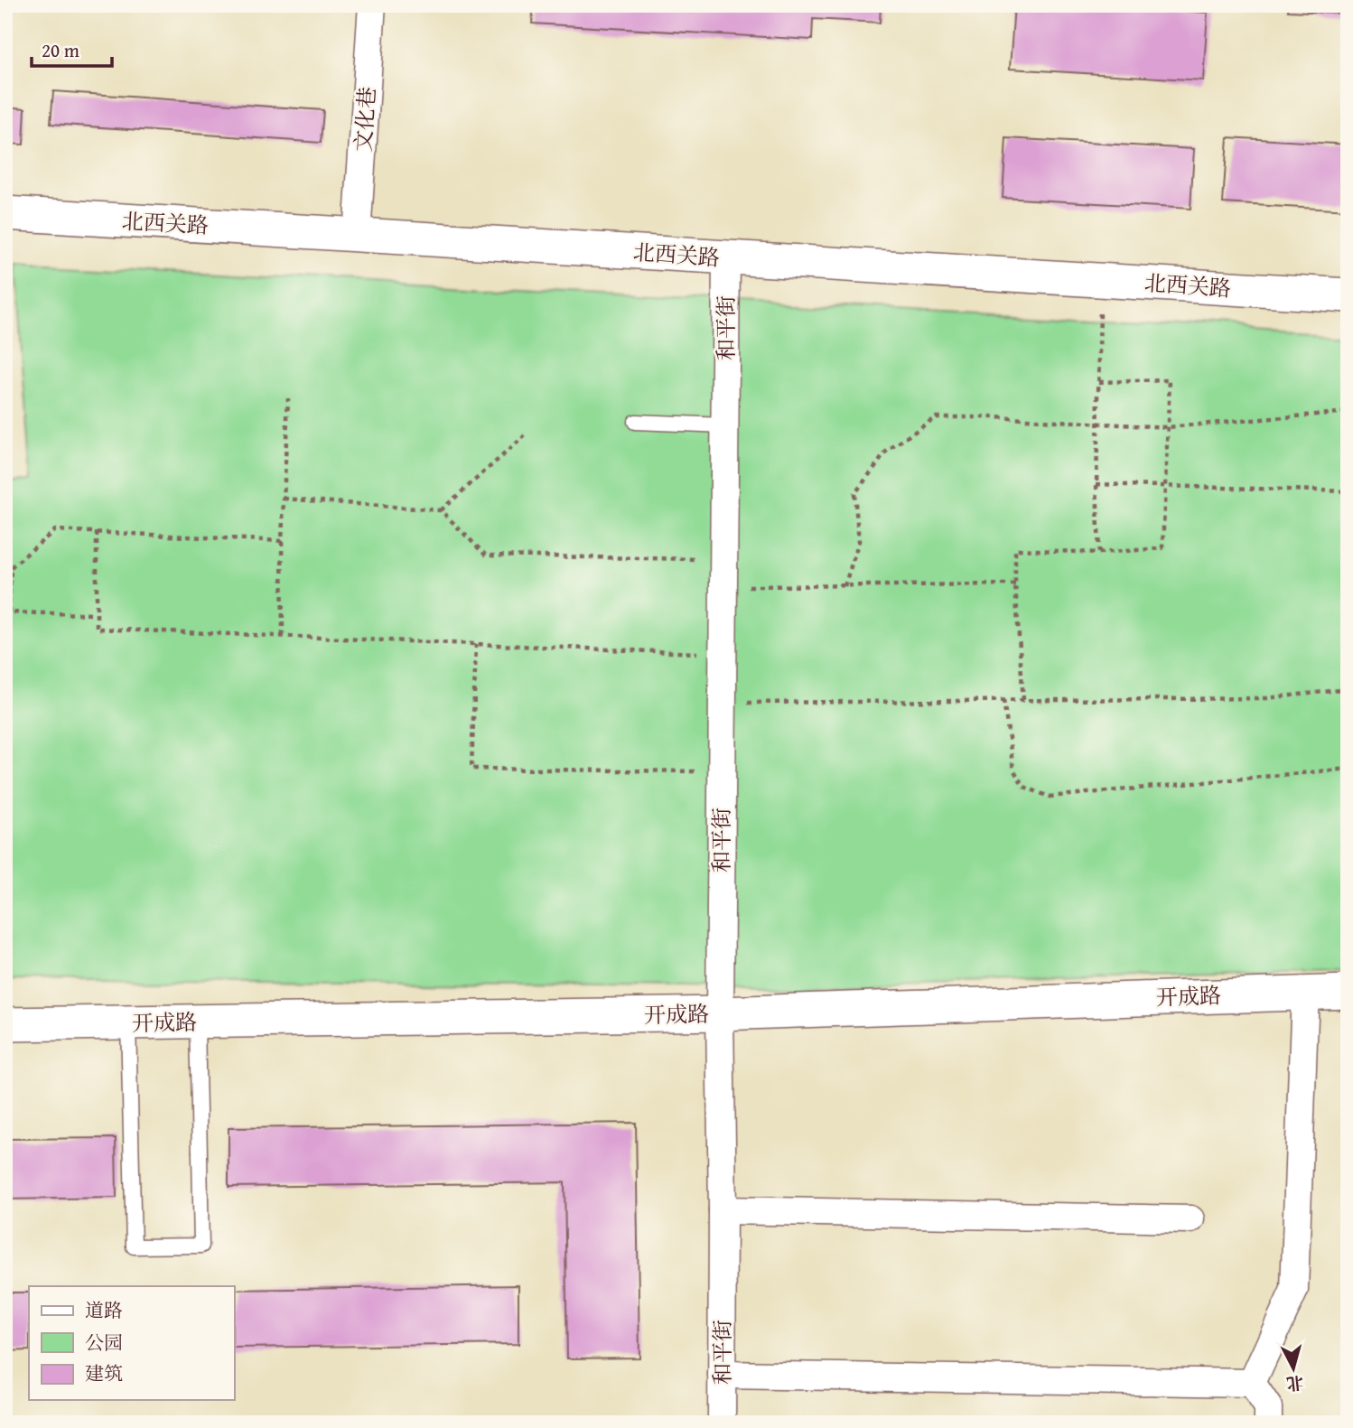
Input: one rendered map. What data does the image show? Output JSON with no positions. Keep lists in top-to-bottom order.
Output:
{
  "streets": {
    "street": [
      "文化巷",
      "北西关路",
      "和平街",
      "开成路"
    ]
  },
  "crossings": [
    ["文化巷", "北西关路"],
    ["北西关路", "和平街"],
    ["和平街", "开成路"]
  ],
  "legend": ["道路", "公园", "建筑"],
  "scale_bar": "20 m",
  "north": "bottom"
}
